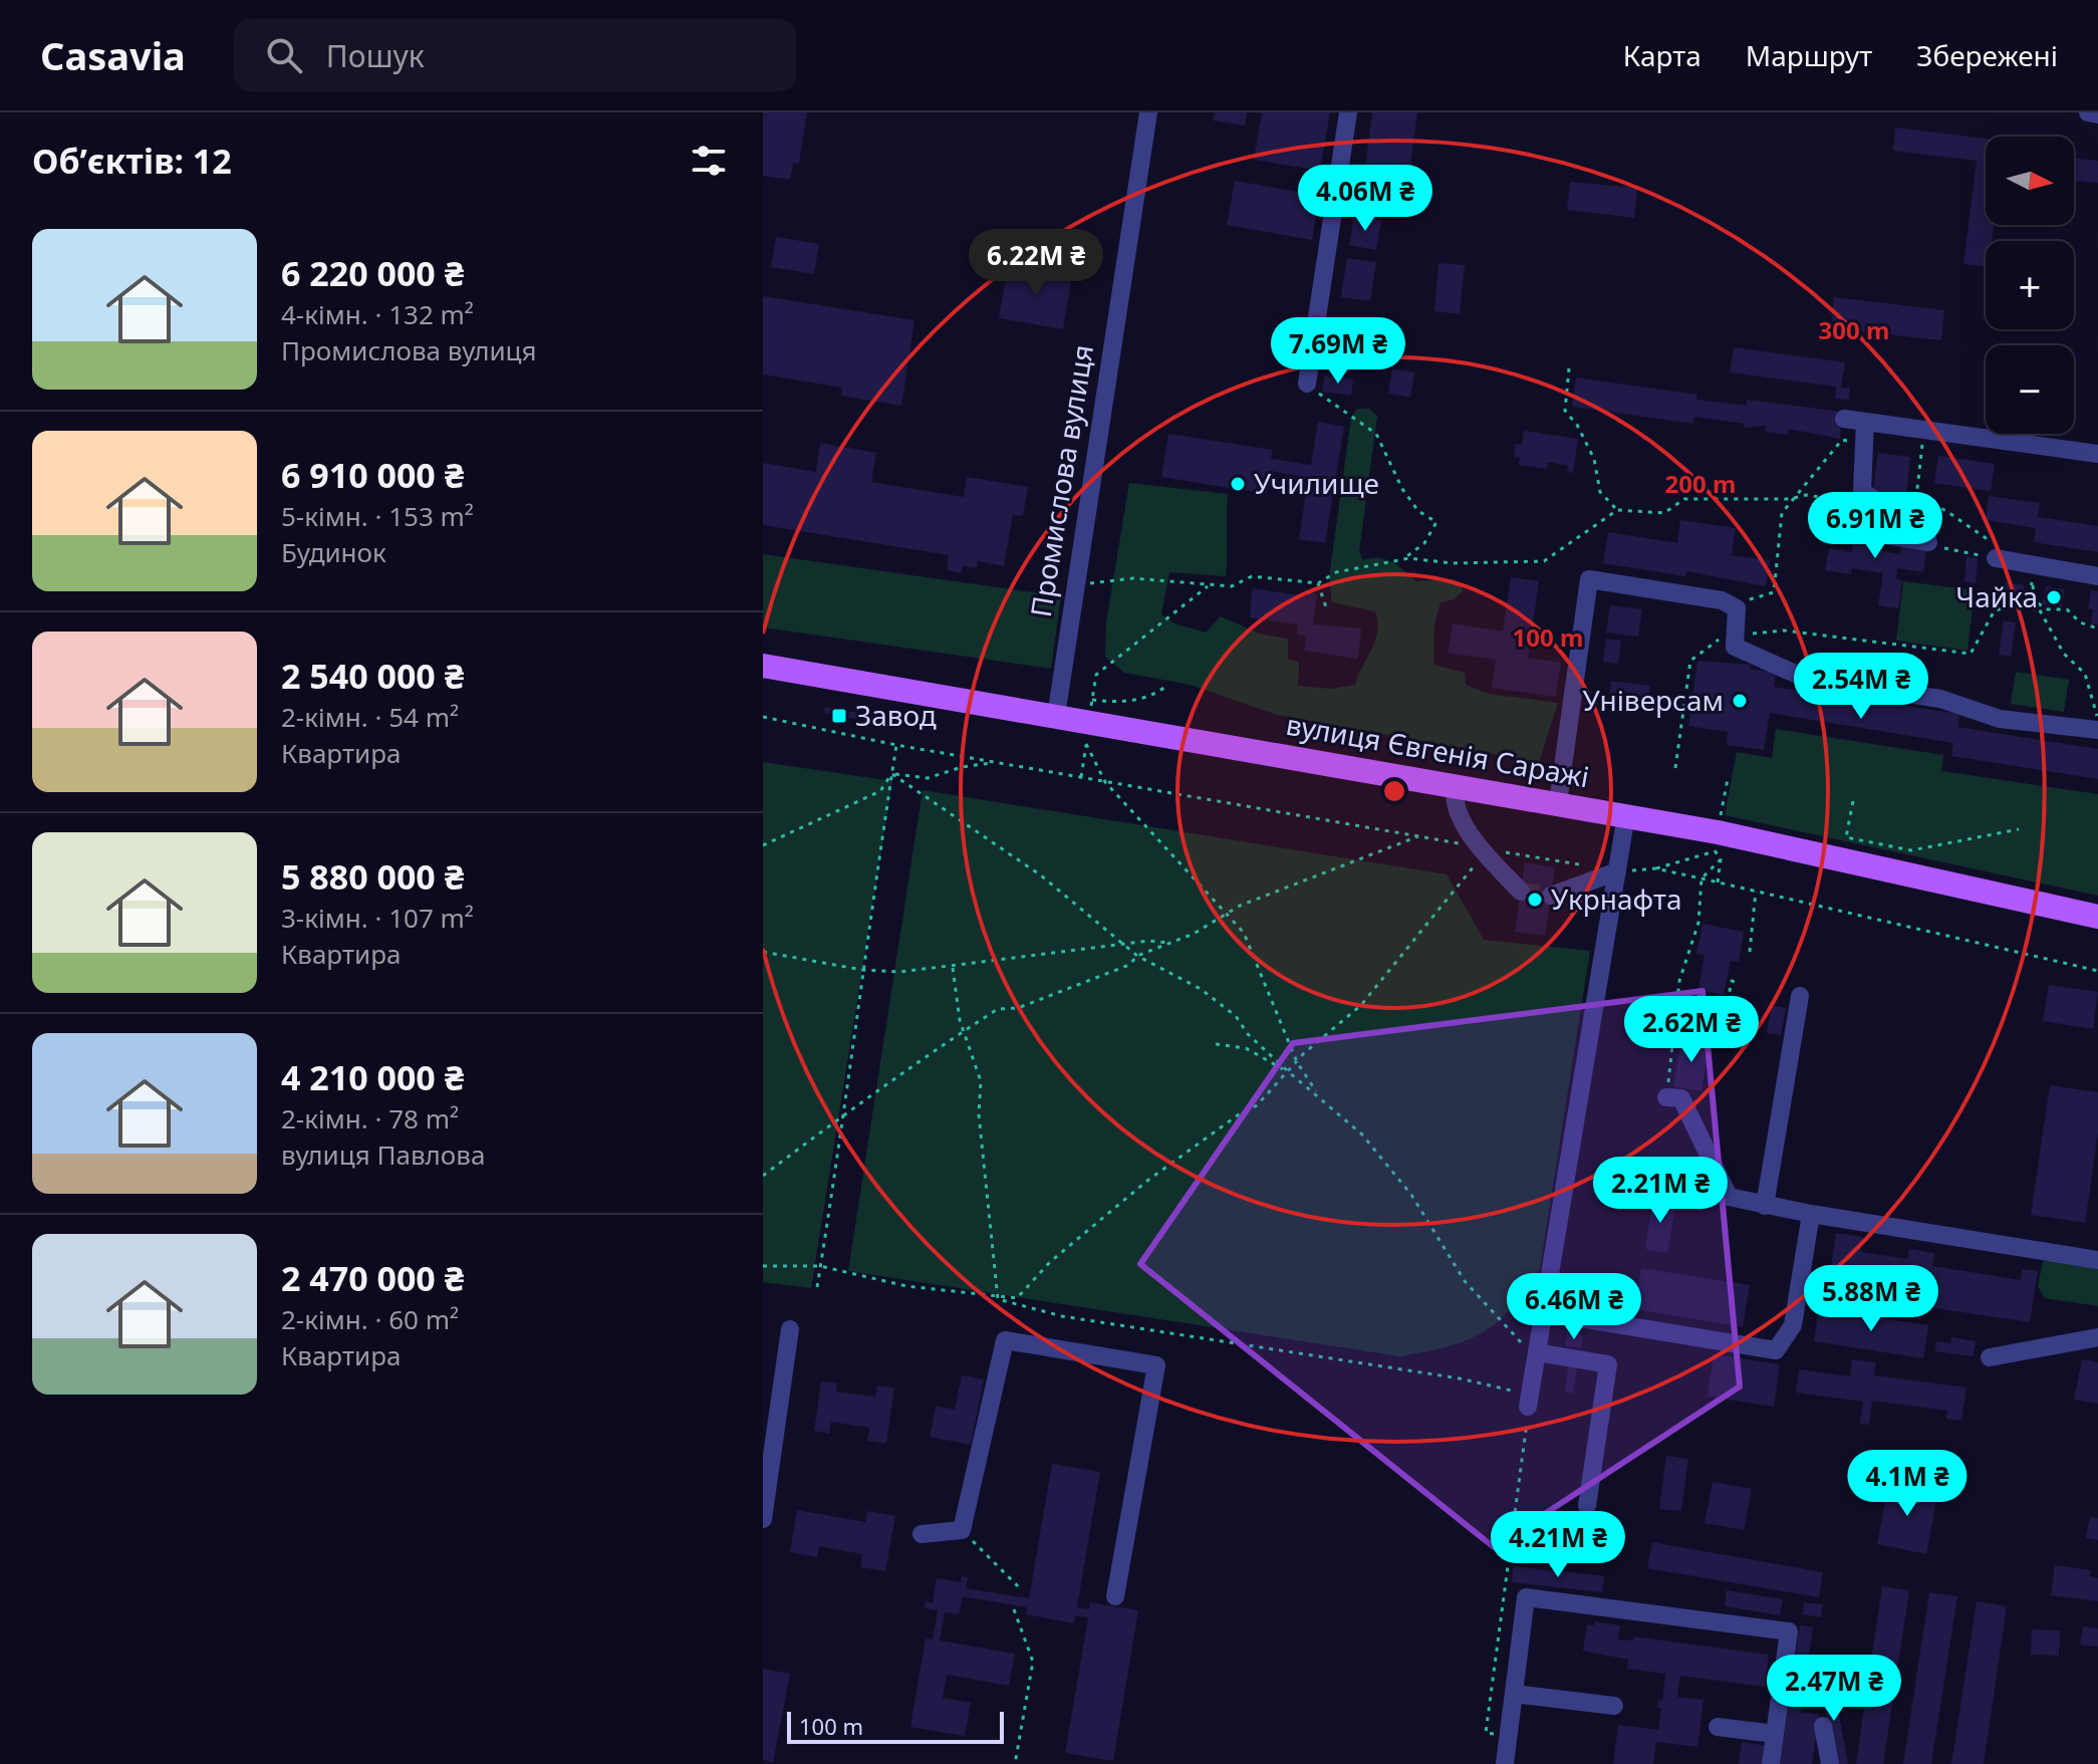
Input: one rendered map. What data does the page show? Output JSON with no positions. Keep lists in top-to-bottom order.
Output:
{
  "streets": {
    "main road": ["вулиця Євгенія Саражі"],
    "street": ["Промислова вулиця"]
  },
  "crossings": [
    ["Промислова вулиця", "вулиця Євгенія Саражі"]
  ],
  "places": {
    "other": [
      "Училище",
      "Чайка",
      "Універсам",
      "Укрнафта"
    ],
    "transit": ["Завод"]
  },
  "scale_bar": "100 m",
  "north": "right",
  "page": {
    "header": "Casavia",
    "search": "Пошук",
    "nav": ["Карта", "Маршрут", "Збережені"],
    "heading": "Об’єктів: 12",
    "map_buttons": ["+", "−"],
    "price": [
      "4.06M ₴",
      "6.22M ₴",
      "7.69M ₴",
      "6.91M ₴",
      "2.54M ₴",
      "2.62M ₴",
      "2.21M ₴",
      "5.88M ₴",
      "6.46M ₴",
      "4.1M ₴",
      "4.21M ₴",
      "2.47M ₴"
    ],
    "list": [
      {
        "name": "6 220 000 ₴",
        "note": "4-кімн. · 132 m² · Промислова вулиця"
      },
      {
        "name": "6 910 000 ₴",
        "note": "5-кімн. · 153 m² · Будинок"
      },
      {
        "name": "2 540 000 ₴",
        "note": "2-кімн. · 54 m² · Квартира"
      },
      {
        "name": "5 880 000 ₴",
        "note": "3-кімн. · 107 m² · Квартира"
      },
      {
        "name": "4 210 000 ₴",
        "note": "2-кімн. · 78 m² · вулиця Павлова"
      },
      {
        "name": "2 470 000 ₴",
        "note": "2-кімн. · 60 m² · Квартира"
      }
    ],
    "scale": "100 m"
  },
  "rings": ["300 m", "200 m", "100 m"]
}
